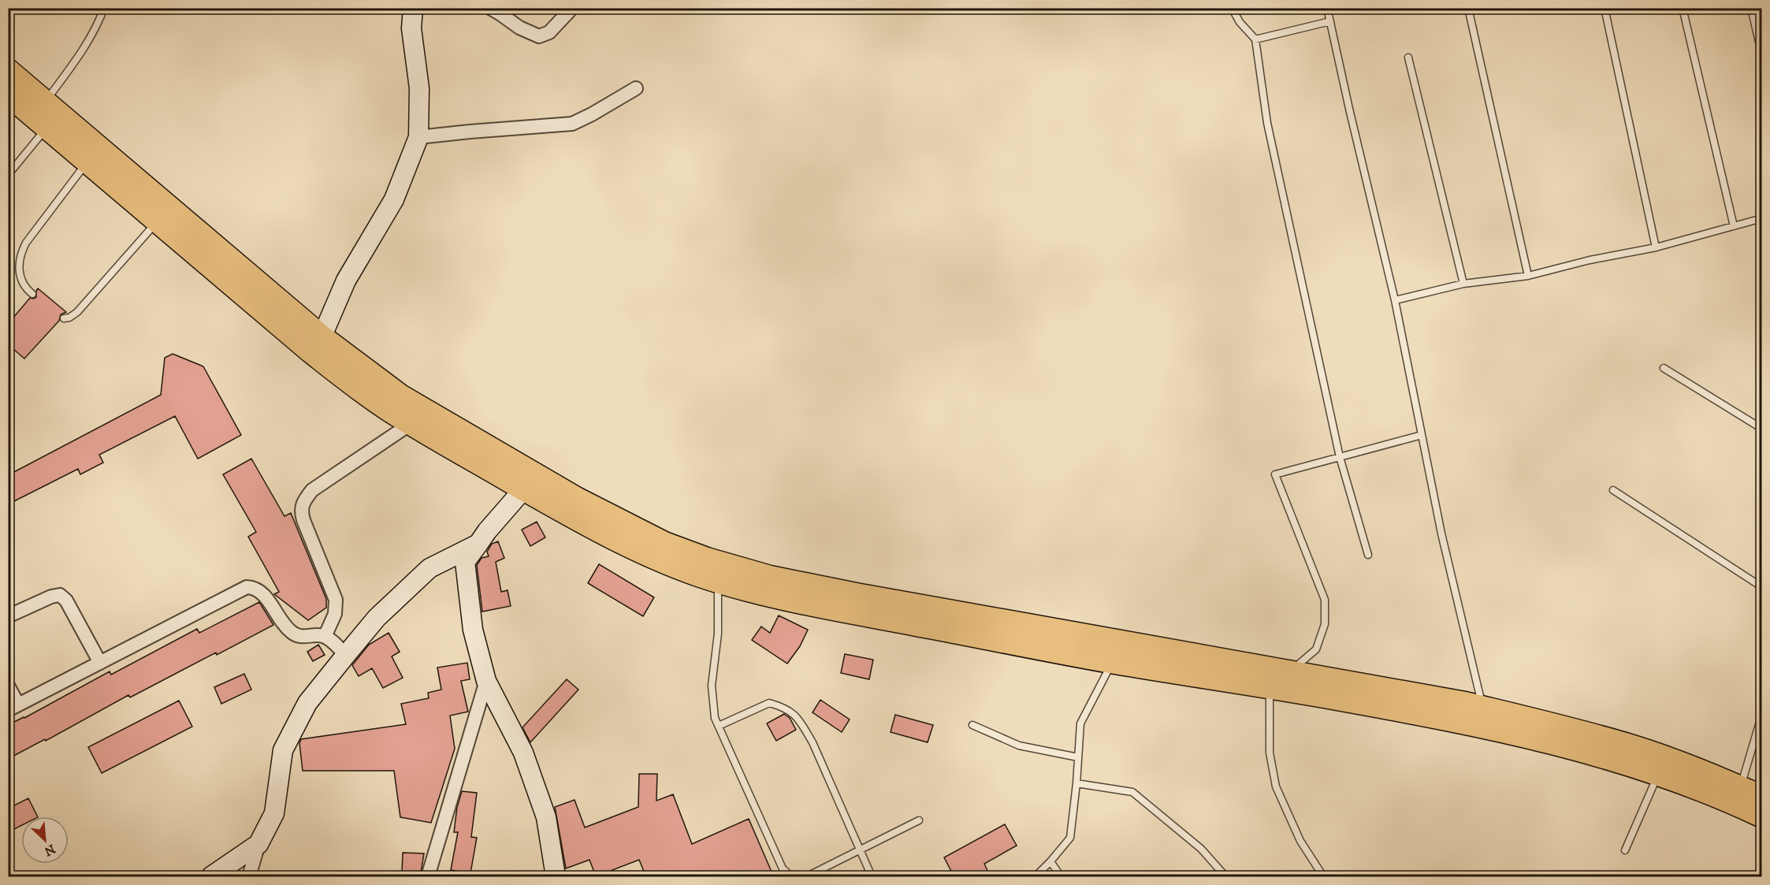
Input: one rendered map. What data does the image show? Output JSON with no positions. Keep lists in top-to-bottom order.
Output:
{
  "north": "bottom right"
}
